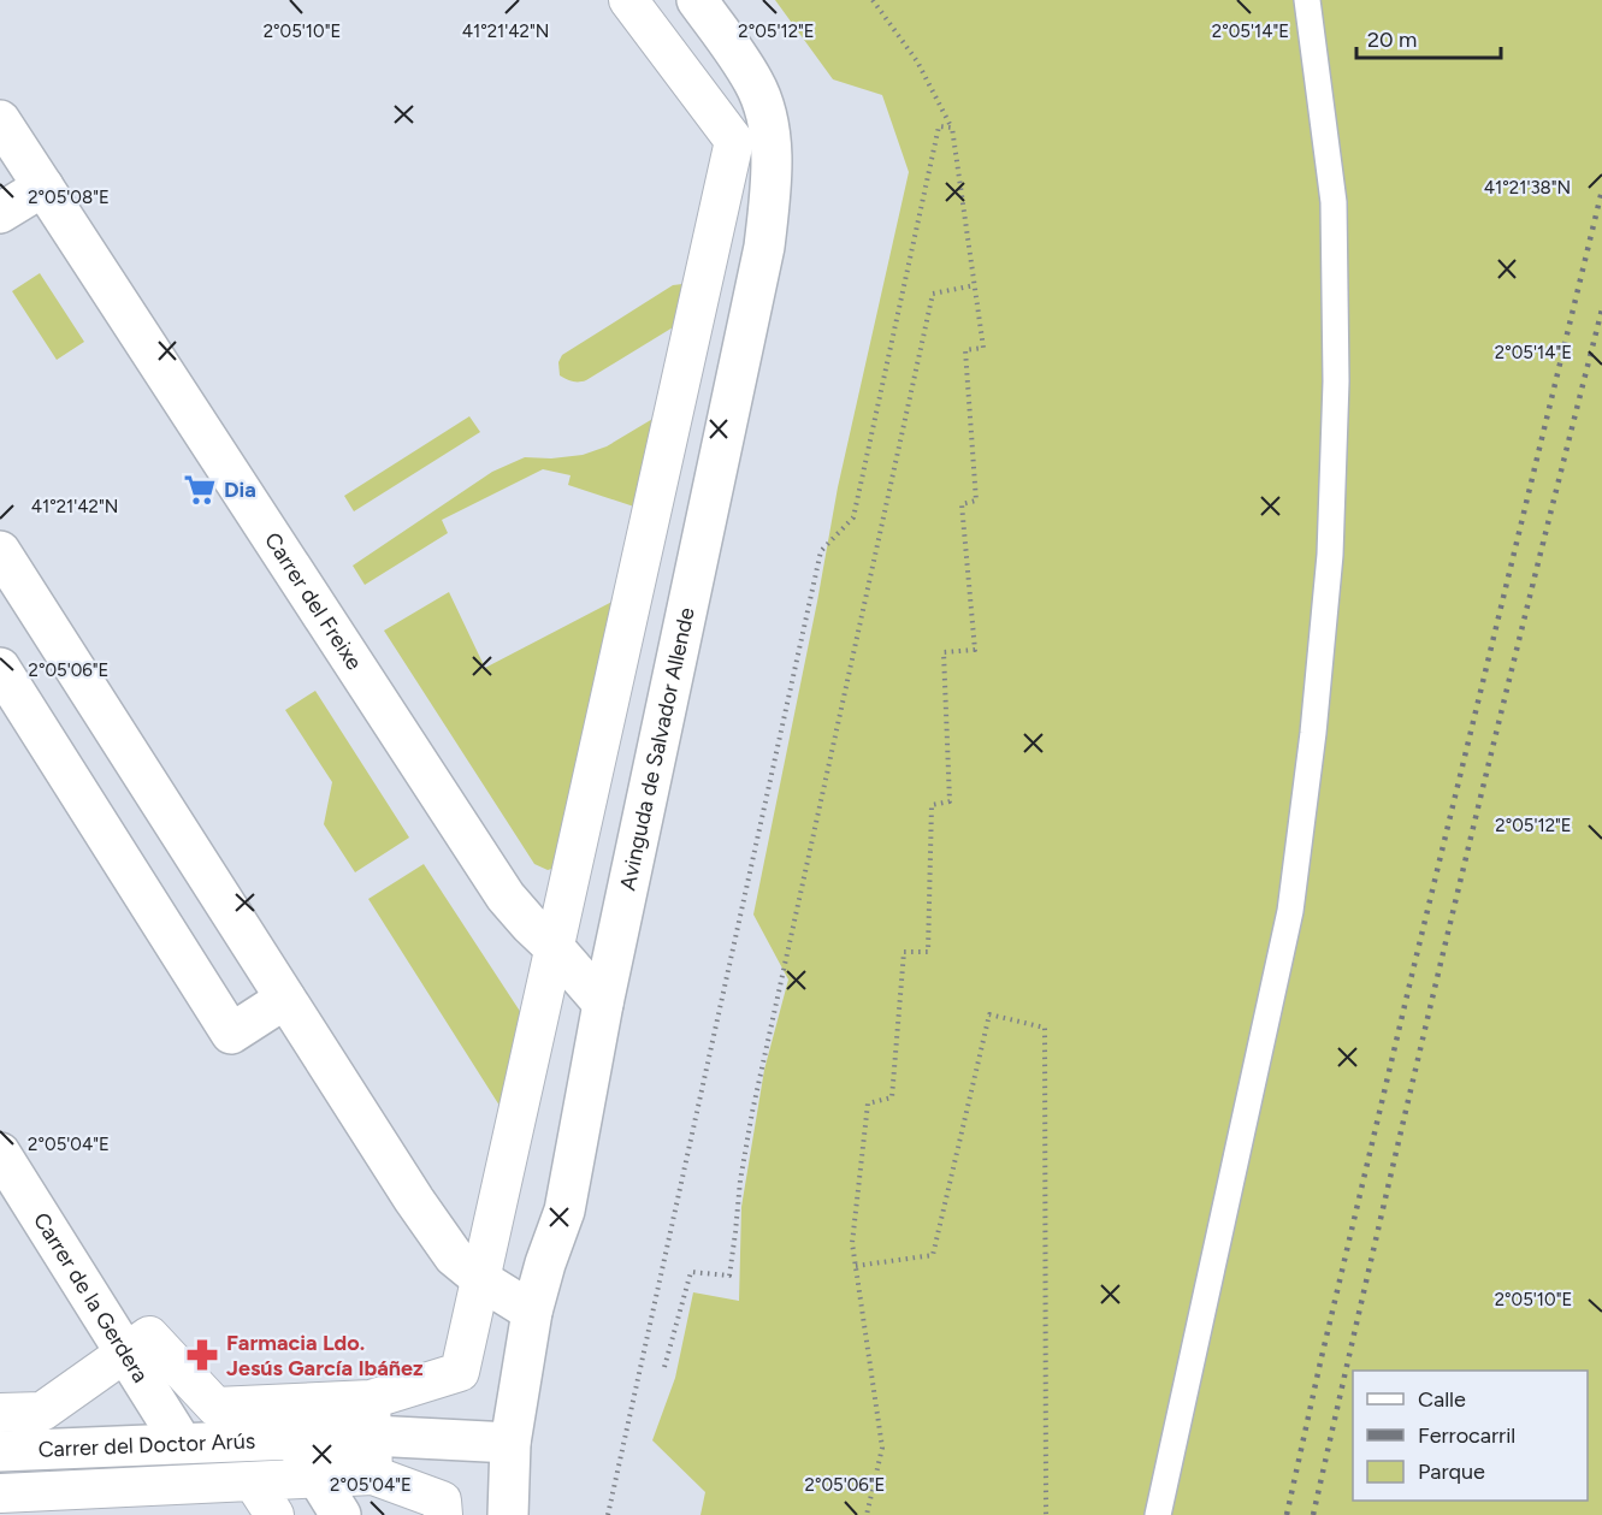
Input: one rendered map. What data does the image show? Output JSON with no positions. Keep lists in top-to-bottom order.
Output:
{
  "streets": {
    "street": [
      "Carrer del Freixe",
      "Avinguda de Salvador Allende",
      "Carrer de la Gerdera",
      "Carrer del Doctor Arús"
    ]
  },
  "crossings": [
    ["Carrer del Freixe", "Avinguda de Salvador Allende"],
    ["Avinguda de Salvador Allende", "Carrer del Doctor Arús"],
    ["Carrer de la Gerdera", "Carrer del Doctor Arús"]
  ],
  "places": {
    "supermarket": ["Dia"],
    "pharmacy": ["Farmacia Ldo. Jesús García Ibáñez"]
  },
  "legend": ["Calle", "Ferrocarril", "Parque"],
  "scale_bar": "20 m",
  "coordinates": [
    "2°05'10\"E",
    "2°05'14\"E",
    "41°21'42\"N",
    "2°05'12\"E",
    "41°21'38\"N",
    "2°05'08\"E",
    "2°05'06\"E",
    "2°05'04\"E"
  ]
}
